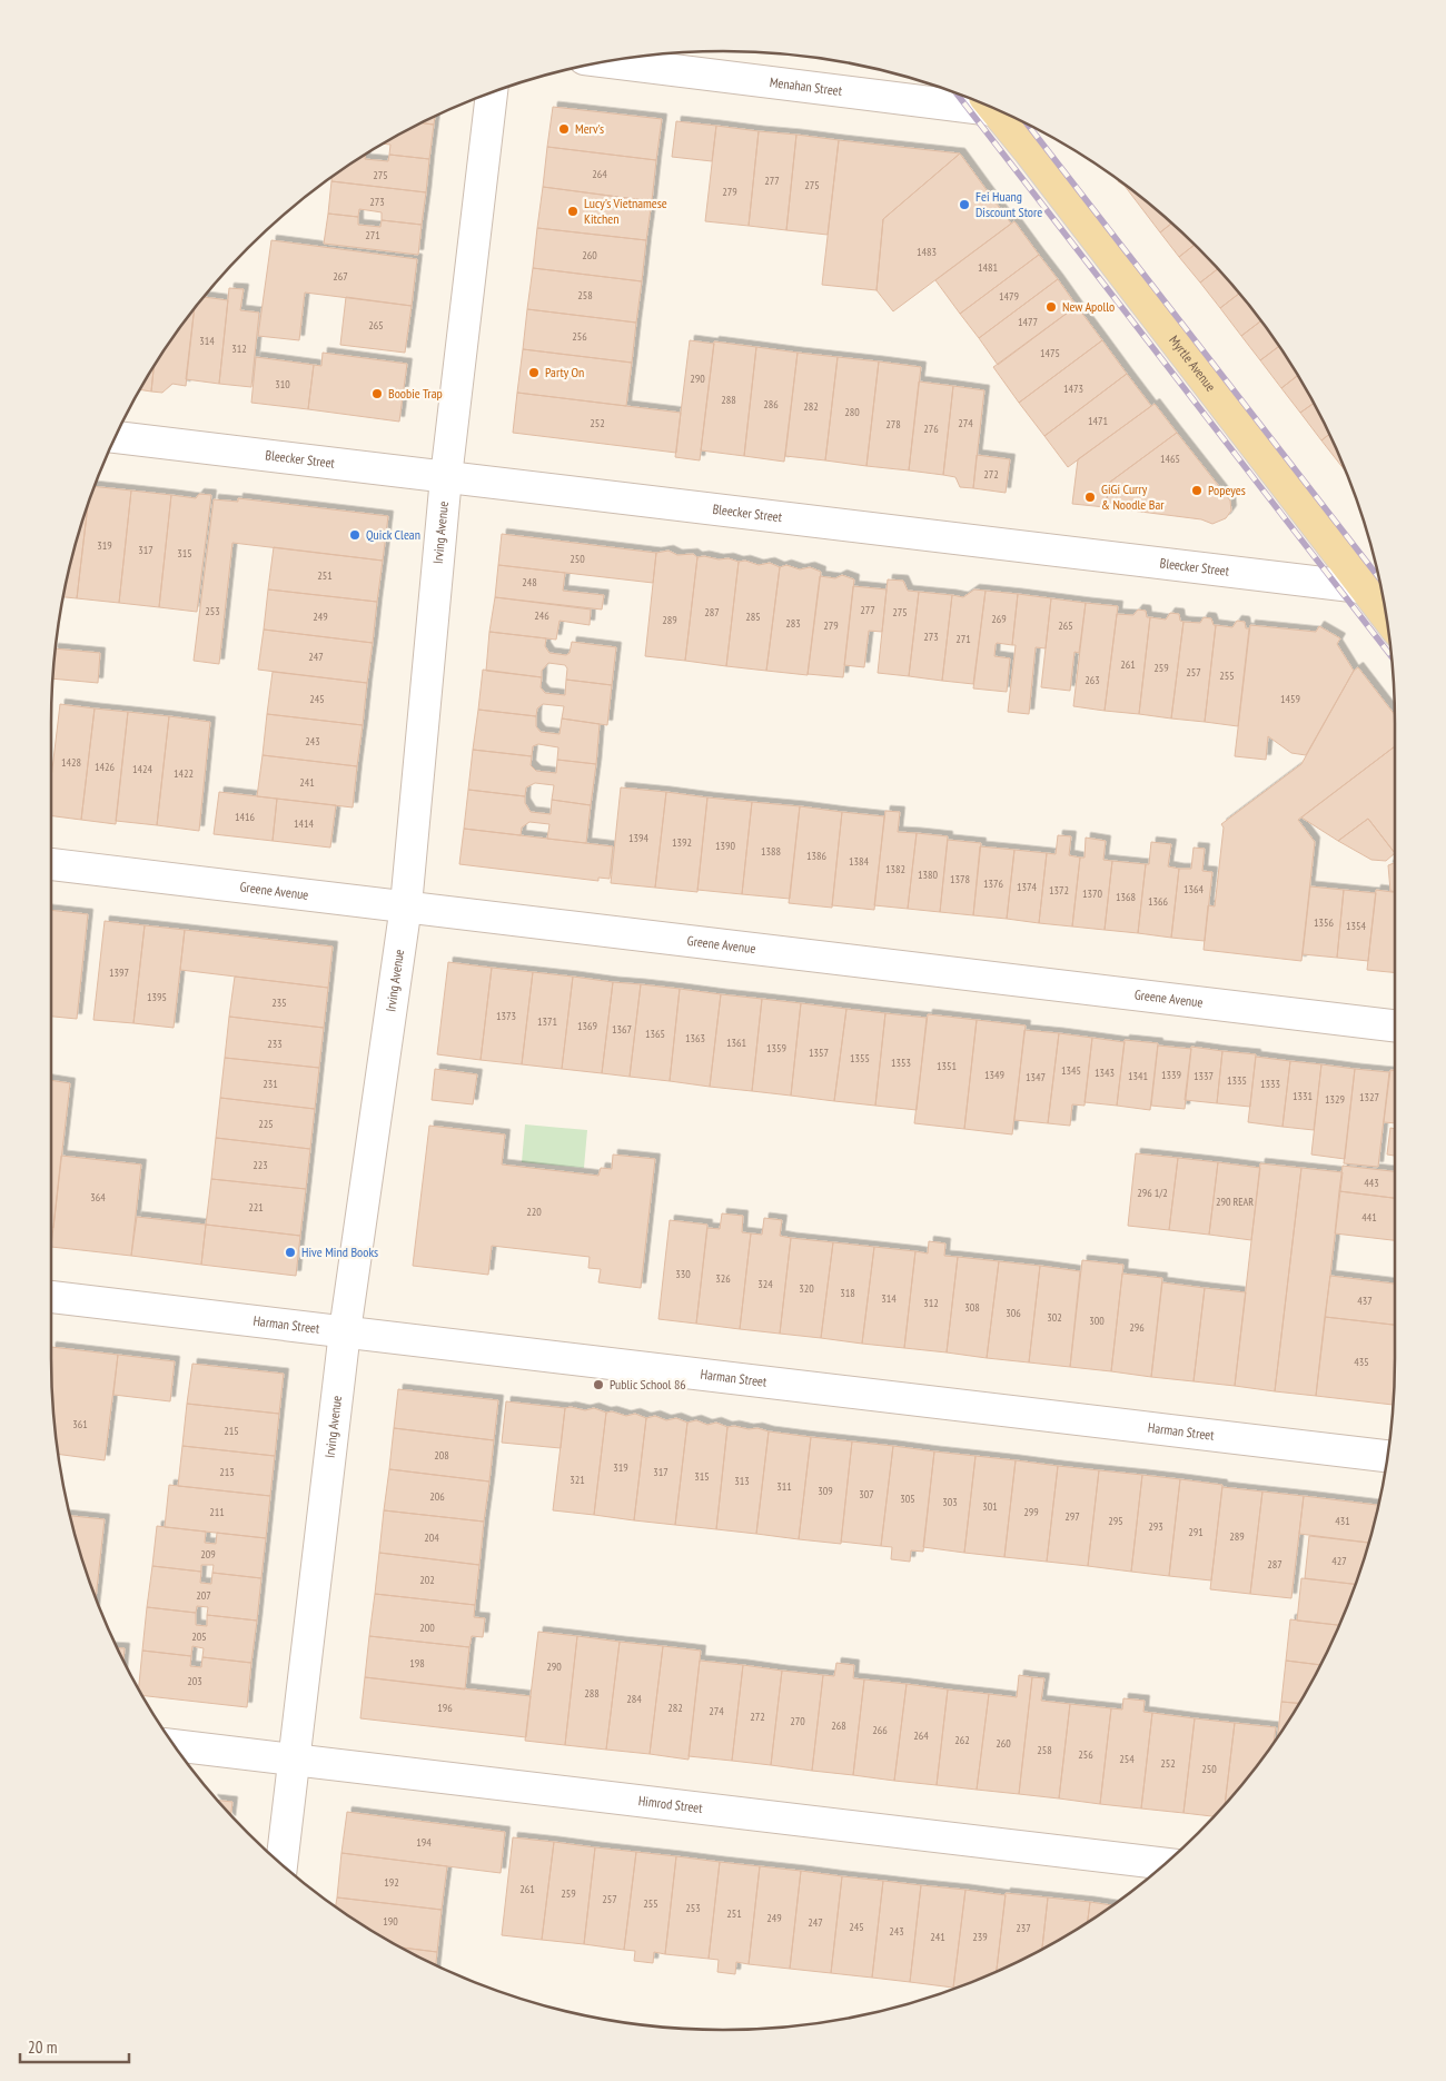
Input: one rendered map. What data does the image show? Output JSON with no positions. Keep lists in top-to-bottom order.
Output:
{
  "streets": {
    "main road": ["Myrtle Avenue"],
    "street": [
      "Menahan Street",
      "Bleecker Street",
      "Irving Avenue",
      "Greene Avenue",
      "Harman Street",
      "Himrod Street"
    ]
  },
  "crossings": [
    ["Myrtle Avenue", "Bleecker Street"],
    ["Bleecker Street", "Irving Avenue"],
    ["Irving Avenue", "Greene Avenue"],
    ["Irving Avenue", "Harman Street"],
    ["Irving Avenue", "Himrod Street"]
  ],
  "places": [
    "Merv's",
    "Fei Huang Discount Store",
    "Lucy's Vietnamese Kitchen",
    "New Apollo",
    "Party On",
    "Boobie Trap",
    "Popeyes",
    "GiGi Curry & Noodle Bar",
    "Quick Clean",
    "Hive Mind Books",
    "Public School 86"
  ],
  "house_numbers": [
    "264",
    "275",
    "277",
    "275",
    "279",
    "273",
    "271",
    "1483",
    "260",
    "1481",
    "267",
    "258",
    "1479",
    "1477",
    "265",
    "256",
    "314",
    "312",
    "1475",
    "290",
    "310",
    "1473",
    "288",
    "286",
    "282",
    "280",
    "1471",
    "252",
    "274",
    "278",
    "276",
    "1465",
    "272",
    "319",
    "317",
    "315",
    "250",
    "251",
    "248",
    "277",
    "253",
    "287",
    "275",
    "246",
    "249",
    "285",
    "269",
    "289",
    "283",
    "279",
    "265",
    "273",
    "271",
    "247",
    "261",
    "259",
    "257",
    "255",
    "263",
    "245",
    "1459",
    "243",
    "1428",
    "1426",
    "1424",
    "1422",
    "241",
    "1416",
    "1414",
    "1394",
    "1392",
    "1390",
    "1388",
    "1386",
    "1384",
    "1382",
    "1380",
    "1378",
    "1376",
    "1374",
    "1364",
    "1372",
    "1370",
    "1368",
    "1366",
    "1356",
    "1354",
    "1397",
    "1395",
    "235",
    "1373",
    "1371",
    "1369",
    "1367",
    "1365",
    "1363",
    "1361",
    "233",
    "1359",
    "1357",
    "1355",
    "1353",
    "1351",
    "1345",
    "1343",
    "1349",
    "1339",
    "1341",
    "1337",
    "1347",
    "1335",
    "231",
    "1333",
    "1331",
    "1327",
    "1329",
    "225",
    "223",
    "443",
    "296 1/2",
    "364",
    "290 REAR",
    "221",
    "220",
    "441",
    "330",
    "326",
    "324",
    "320",
    "318",
    "314",
    "437",
    "312",
    "308",
    "306",
    "302",
    "300",
    "296",
    "435",
    "361",
    "215",
    "208",
    "319",
    "213",
    "317",
    "315",
    "321",
    "313",
    "311",
    "309",
    "307",
    "206",
    "305",
    "303",
    "301",
    "211",
    "299",
    "297",
    "295",
    "431",
    "293",
    "291",
    "289",
    "204",
    "209",
    "427",
    "287",
    "202",
    "207",
    "200",
    "205",
    "198",
    "290",
    "203",
    "288",
    "284",
    "196",
    "282",
    "274",
    "272",
    "270",
    "268",
    "266",
    "264",
    "262",
    "260",
    "258",
    "256",
    "254",
    "252",
    "250",
    "194",
    "192",
    "261",
    "259",
    "257",
    "255",
    "253",
    "251",
    "249",
    "190",
    "247",
    "245",
    "237",
    "243",
    "241",
    "239"
  ],
  "scale_bar": "20 m"
}
